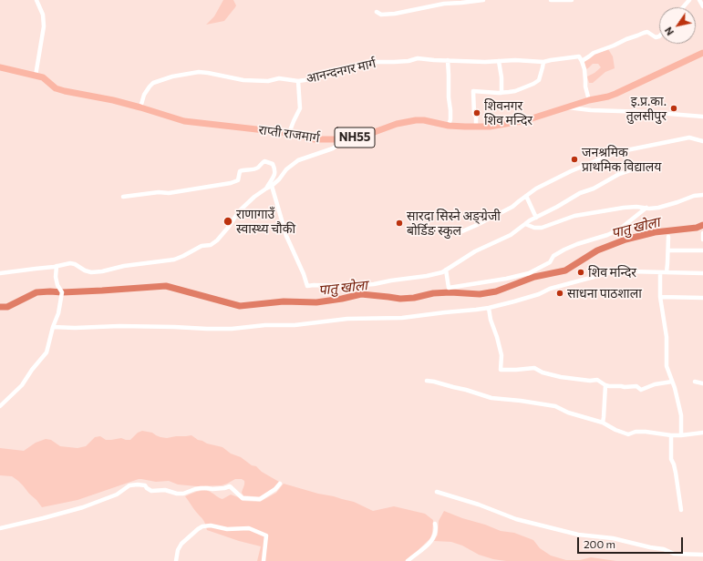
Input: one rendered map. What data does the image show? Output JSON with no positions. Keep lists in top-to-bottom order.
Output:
{
  "streets": {
    "main road": ["राप्ती राजमार्ग", "NH55"],
    "street": ["आनन्दनगर मार्ग"]
  },
  "crossings": [
    ["आनन्दनगर मार्ग", "राप्ती राजमार्ग"]
  ],
  "water": ["पातु खोला"],
  "places": [
    "इ.प्र.का. तुलसीपुर",
    "शिवनगर शिव मन्दिर",
    "जनश्रमिक प्राथमिक विद्यालय",
    "राणागाउँ स्वास्थ्य चौकी",
    "सारदा सिस्ने अङ्ग्रेजी बोर्डिङ स्कुल",
    "शिव मन्दिर",
    "साधना पाठशाला"
  ],
  "scale_bar": "200 m",
  "north": "bottom left"
}
